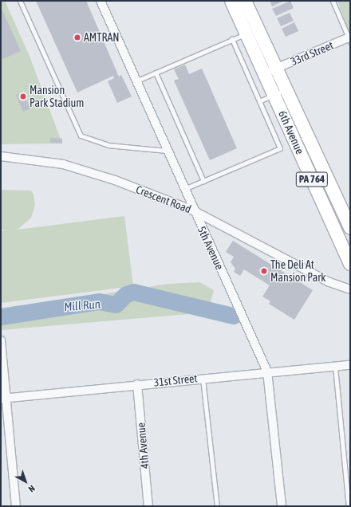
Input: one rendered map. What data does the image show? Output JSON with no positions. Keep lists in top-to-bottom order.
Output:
{
  "streets": {
    "main road": ["6th Avenue", "PA 764"],
    "street": [
      "33rd Street",
      "Crescent Road",
      "5th Avenue",
      "31st Street",
      "4th Avenue"
    ]
  },
  "crossings": [
    ["33rd Street", "6th Avenue"],
    ["Crescent Road", "5th Avenue"],
    ["5th Avenue", "31st Street"],
    ["31st Street", "4th Avenue"]
  ],
  "water": ["Mill Run"],
  "places": ["AMTRAN", "Mansion Park Stadium", "The Deli At Mansion Park"],
  "north": "bottom right"
}
